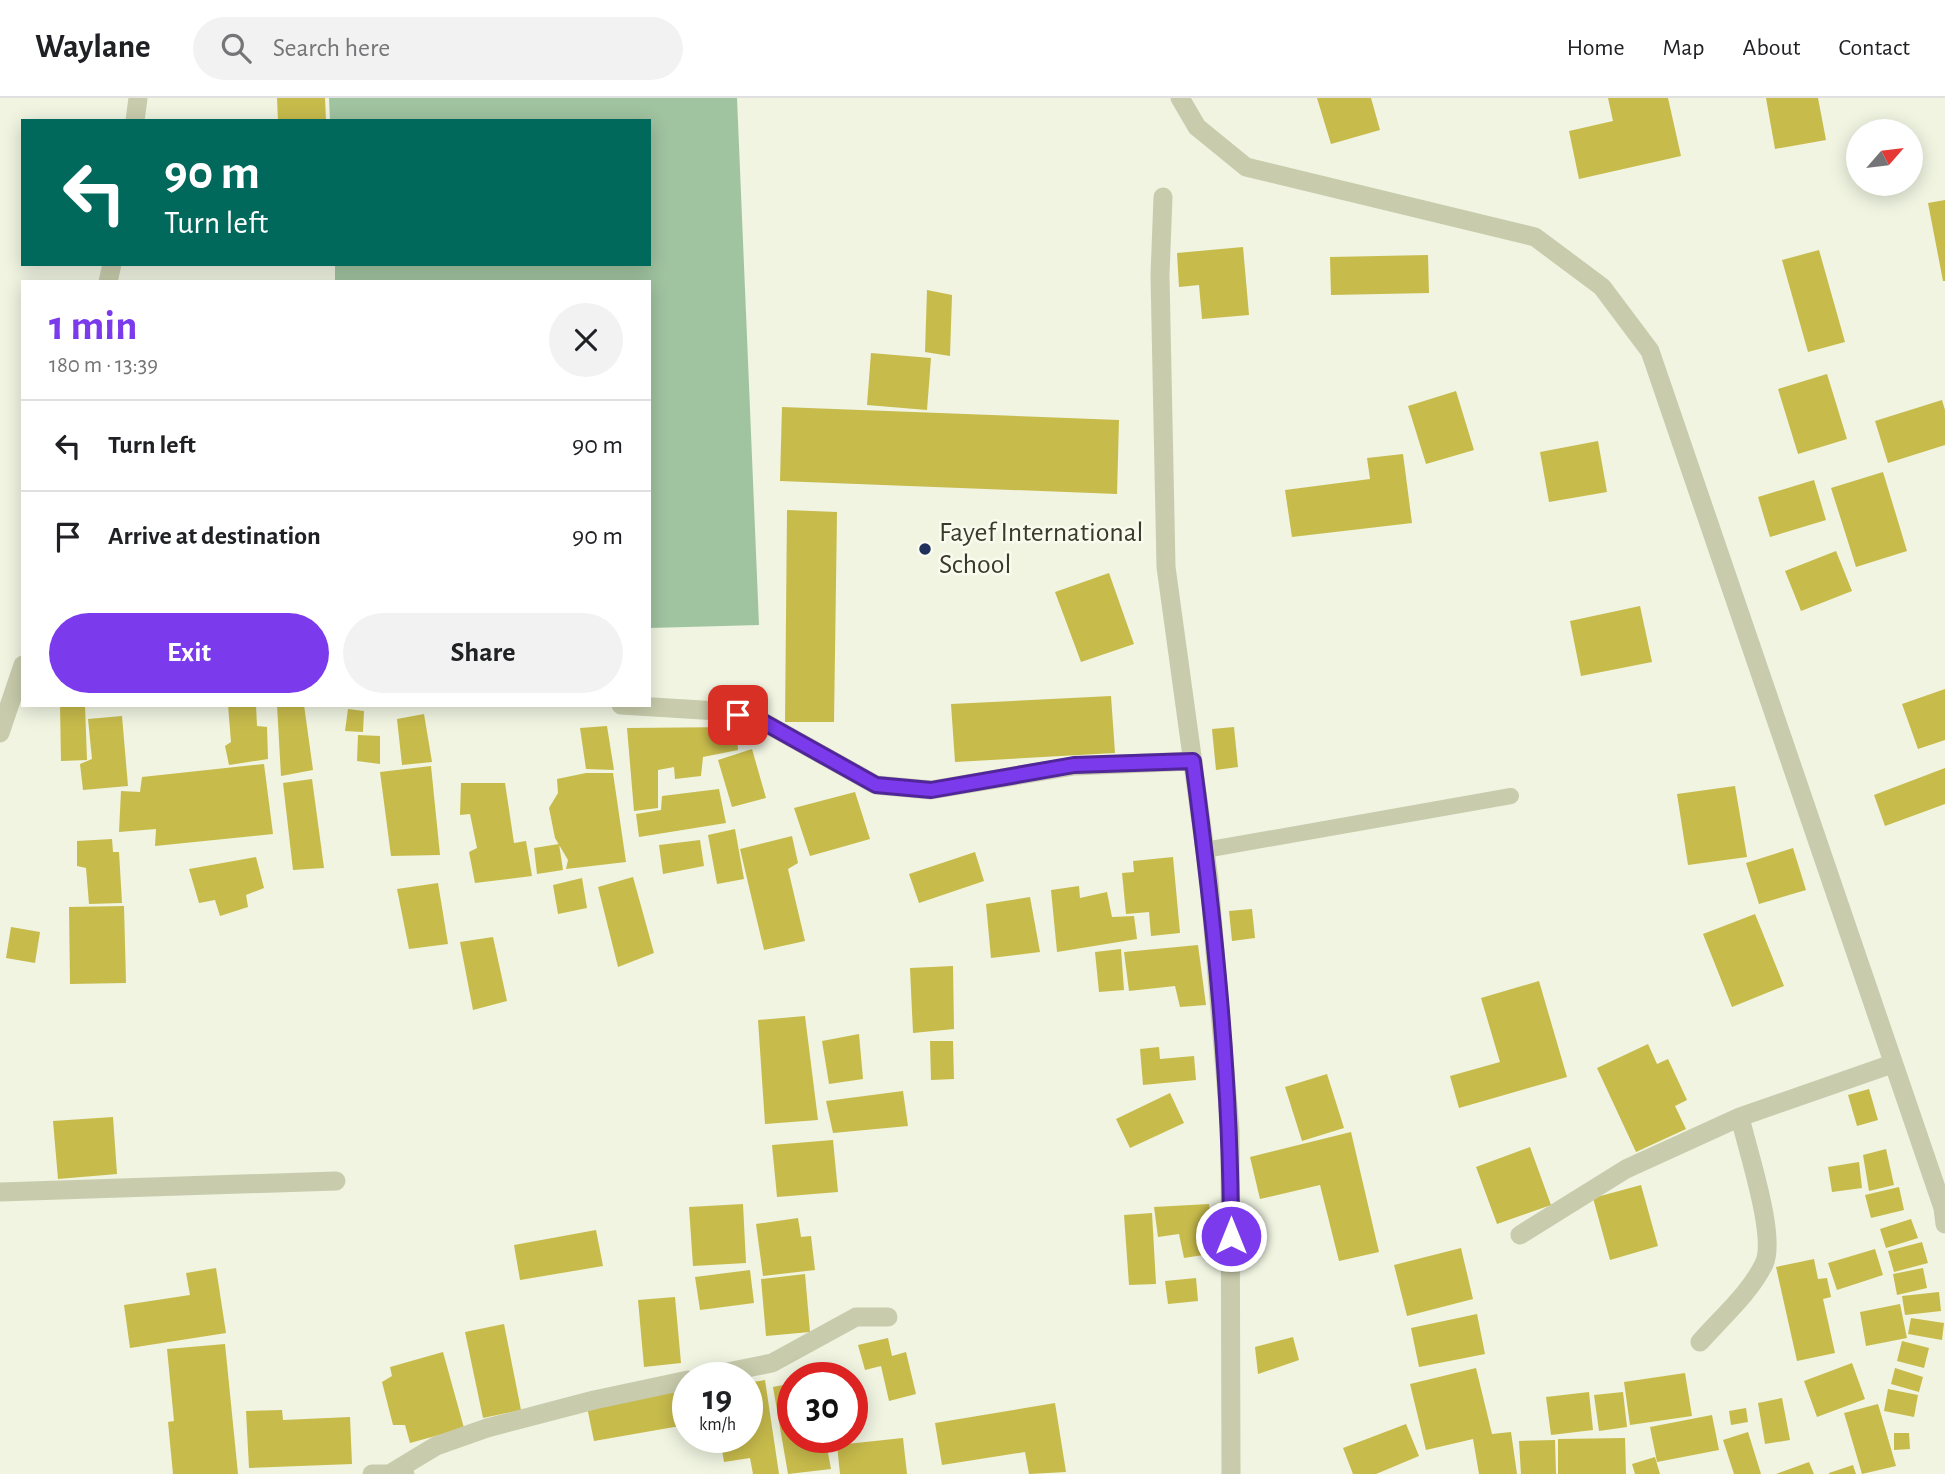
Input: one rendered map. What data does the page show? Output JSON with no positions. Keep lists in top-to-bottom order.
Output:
{
  "places": ["Fayef International School"],
  "north": "top right",
  "page": {
    "header": "Waylane",
    "search": "Search here",
    "nav": [
      "Home",
      "Map",
      "About",
      "Contact"
    ],
    "turn": ["90 m", "Turn left"],
    "heading": ["1 min", "180 m · 13:39"],
    "list": [
      {
        "name": "Turn left",
        "value": "90 m"
      },
      {
        "name": "Arrive at destination",
        "value": "90 m"
      }
    ],
    "buttons": ["Exit", "Share"],
    "speed": "19 km/h",
    "limit": "30"
  }
}
